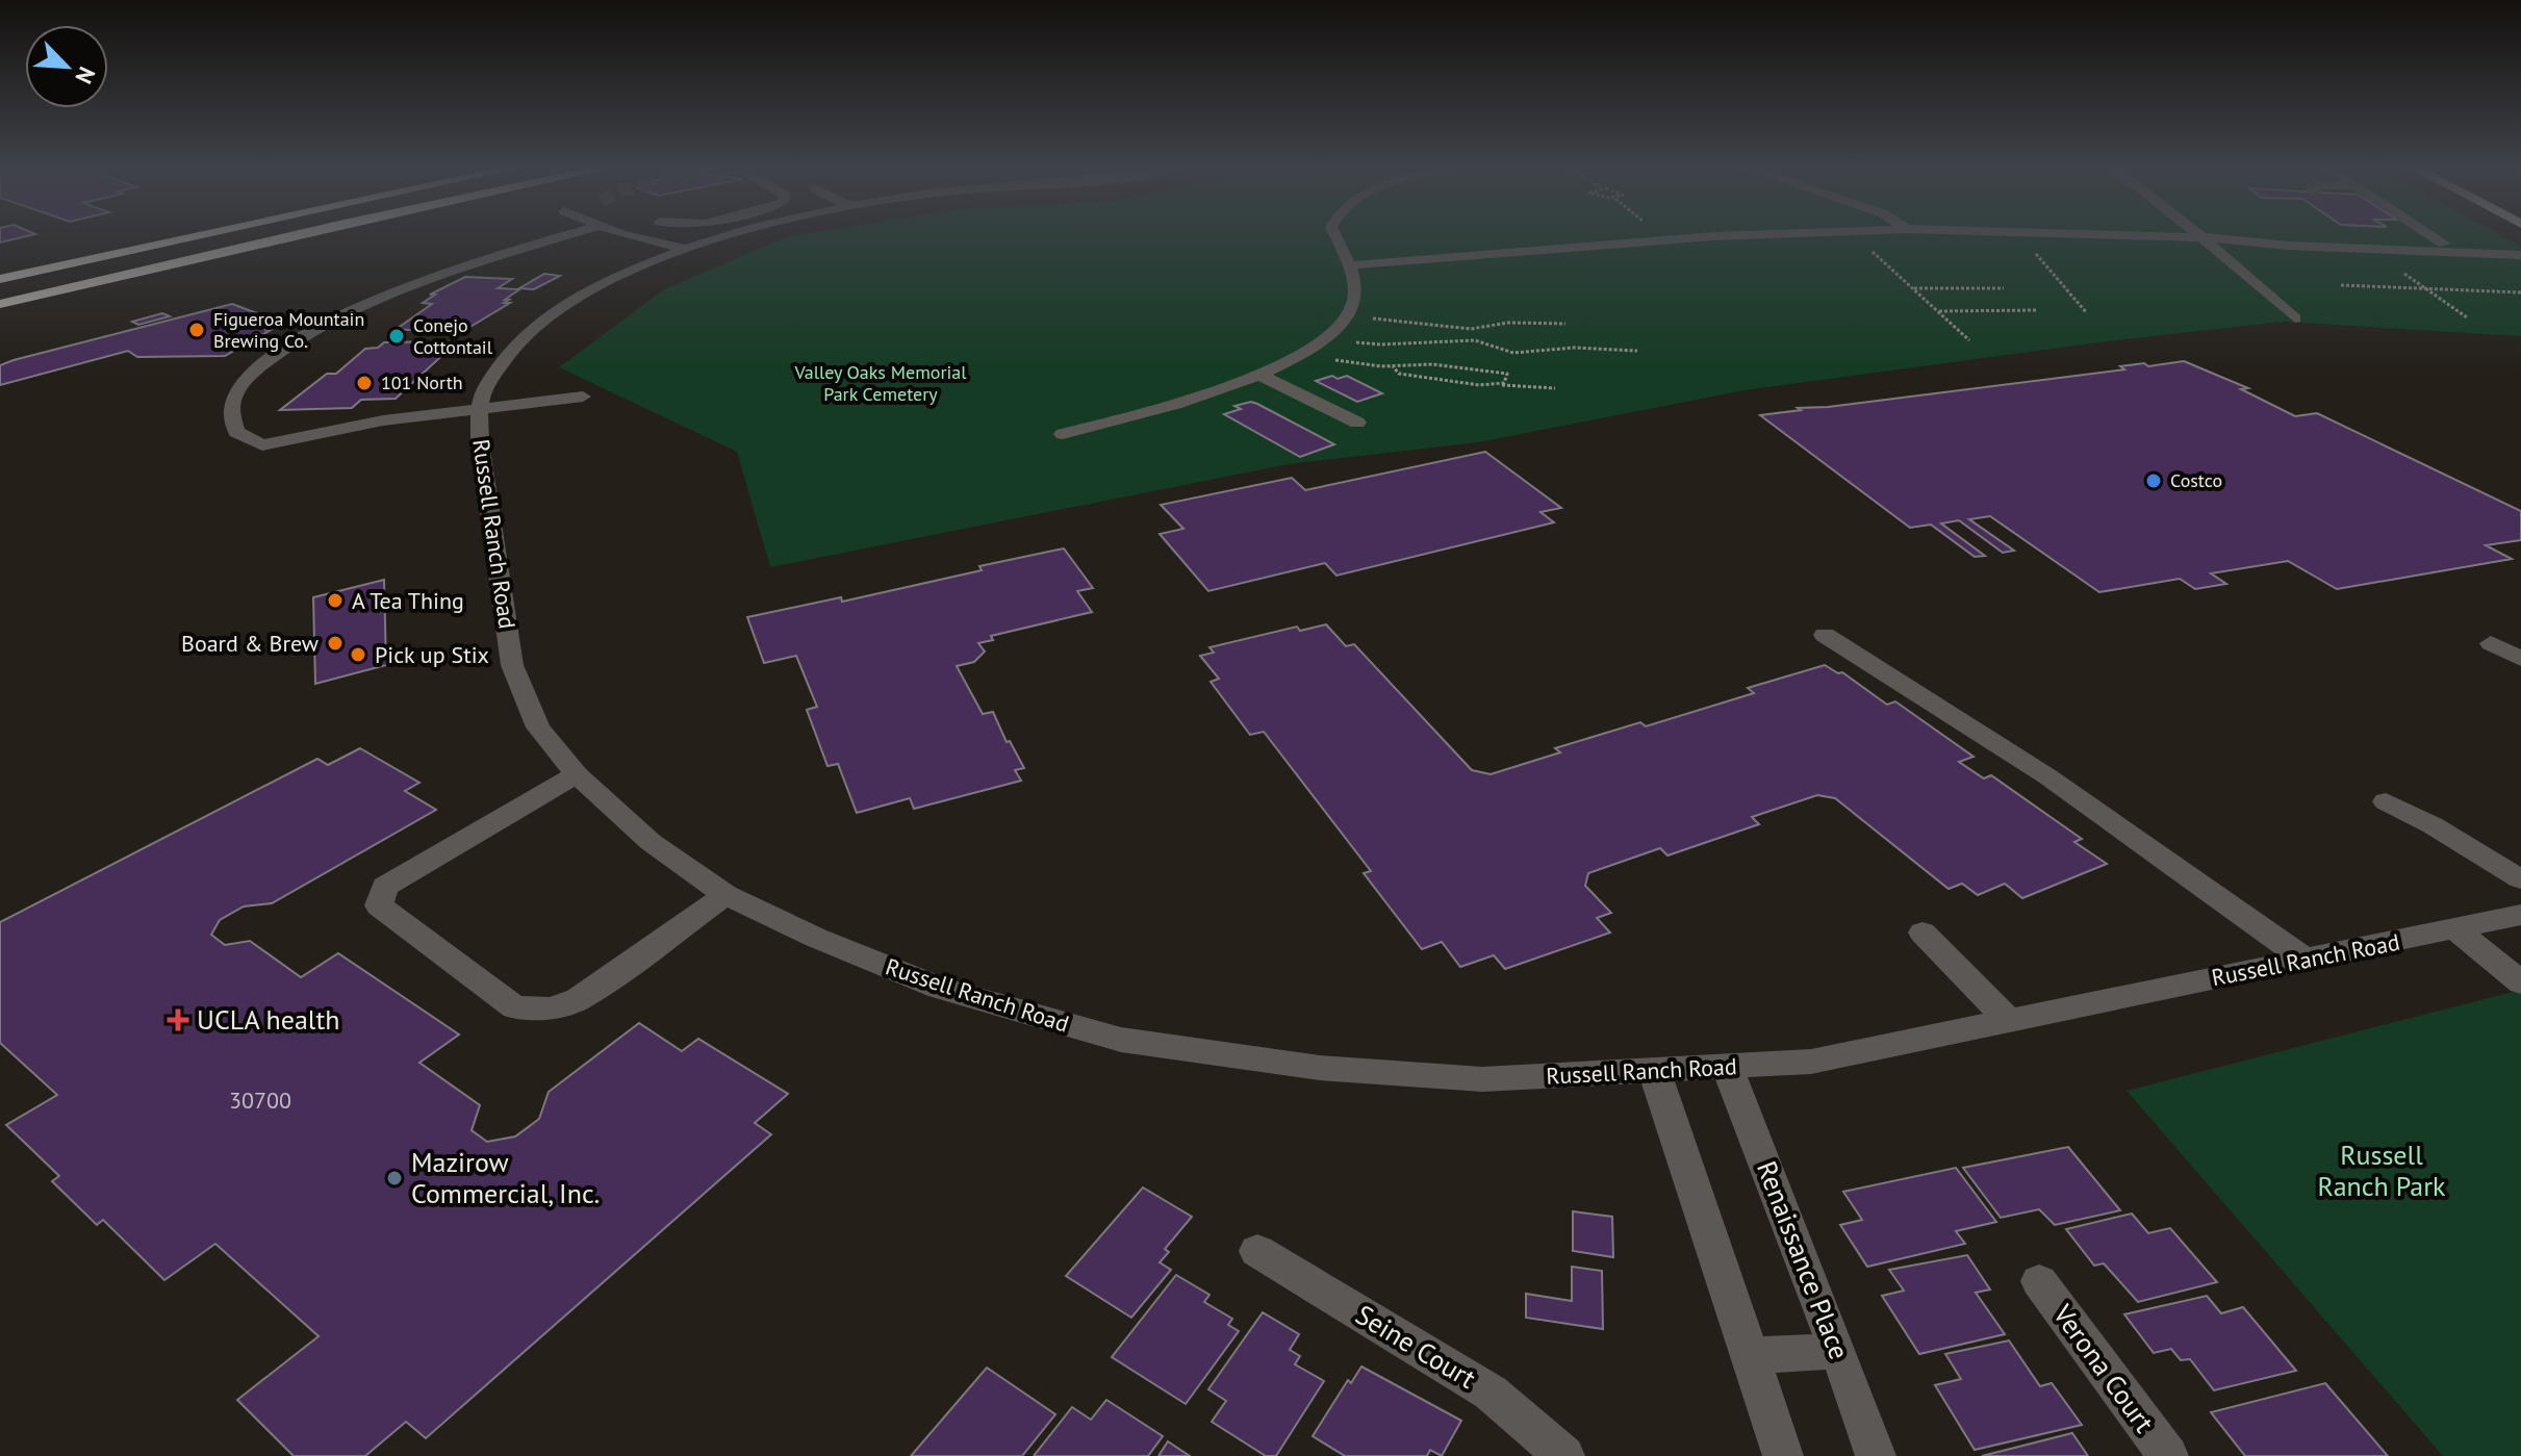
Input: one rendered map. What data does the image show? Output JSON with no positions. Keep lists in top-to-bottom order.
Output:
{
  "streets": {
    "street": [
      "Russell Ranch Road",
      "Renaissance Place",
      "Seine Court",
      "Verona Court"
    ]
  },
  "crossings": [
    ["Russell Ranch Road", "Renaissance Place"]
  ],
  "parks": ["Valley Oaks Memorial Park Cemetery", "Russell Ranch Park"],
  "places": {
    "other": [
      "Figueroa Mountain Brewing Co.",
      "Conejo Cottontail",
      "101 North",
      "Costco",
      "A Tea Thing",
      "Board & Brew",
      "Pick up Stix",
      "Mazirow Commercial, Inc."
    ],
    "health": ["UCLA health"]
  },
  "house_numbers": ["30700"],
  "north": "bottom right"
}
